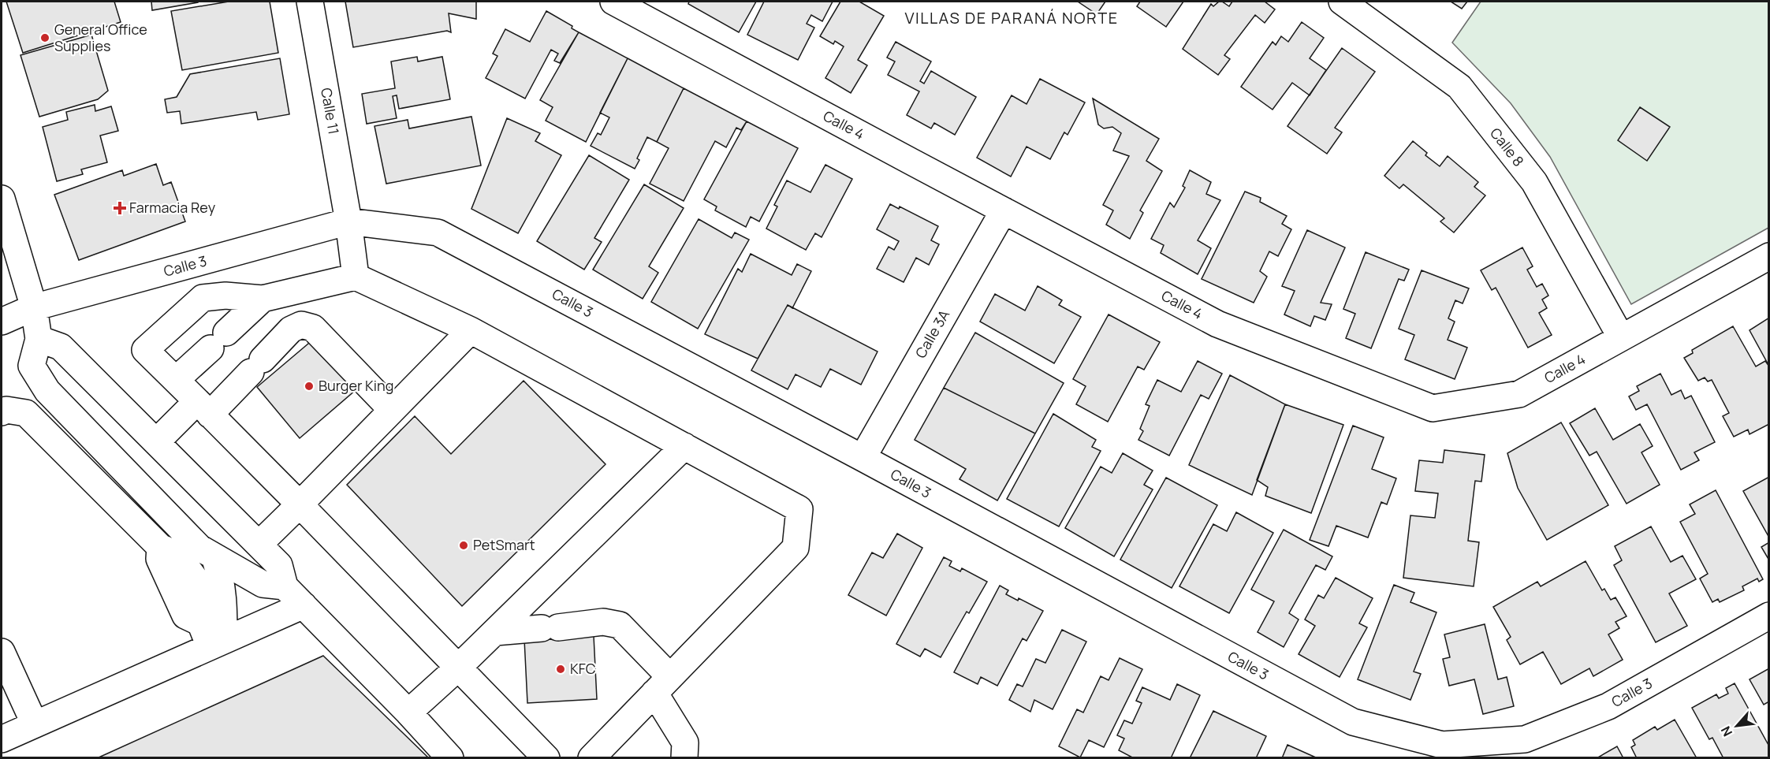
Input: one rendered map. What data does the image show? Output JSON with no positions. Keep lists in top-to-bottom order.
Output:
{
  "streets": {
    "street": [
      "Calle 11",
      "Calle 4",
      "Calle 8",
      "Calle 3",
      "Calle 3A"
    ]
  },
  "crossings": [
    ["Calle 11", "Calle 3"],
    ["Calle 4", "Calle 8"],
    ["Calle 4", "Calle 3A"],
    ["Calle 3", "Calle 3A"]
  ],
  "districts": ["VILLAS DE PARANÁ NORTE"],
  "places": {
    "other": [
      "General Office Supplies",
      "Burger King",
      "PetSmart",
      "KFC"
    ],
    "health": ["Farmacia Rey"]
  },
  "north": "bottom left"
}
